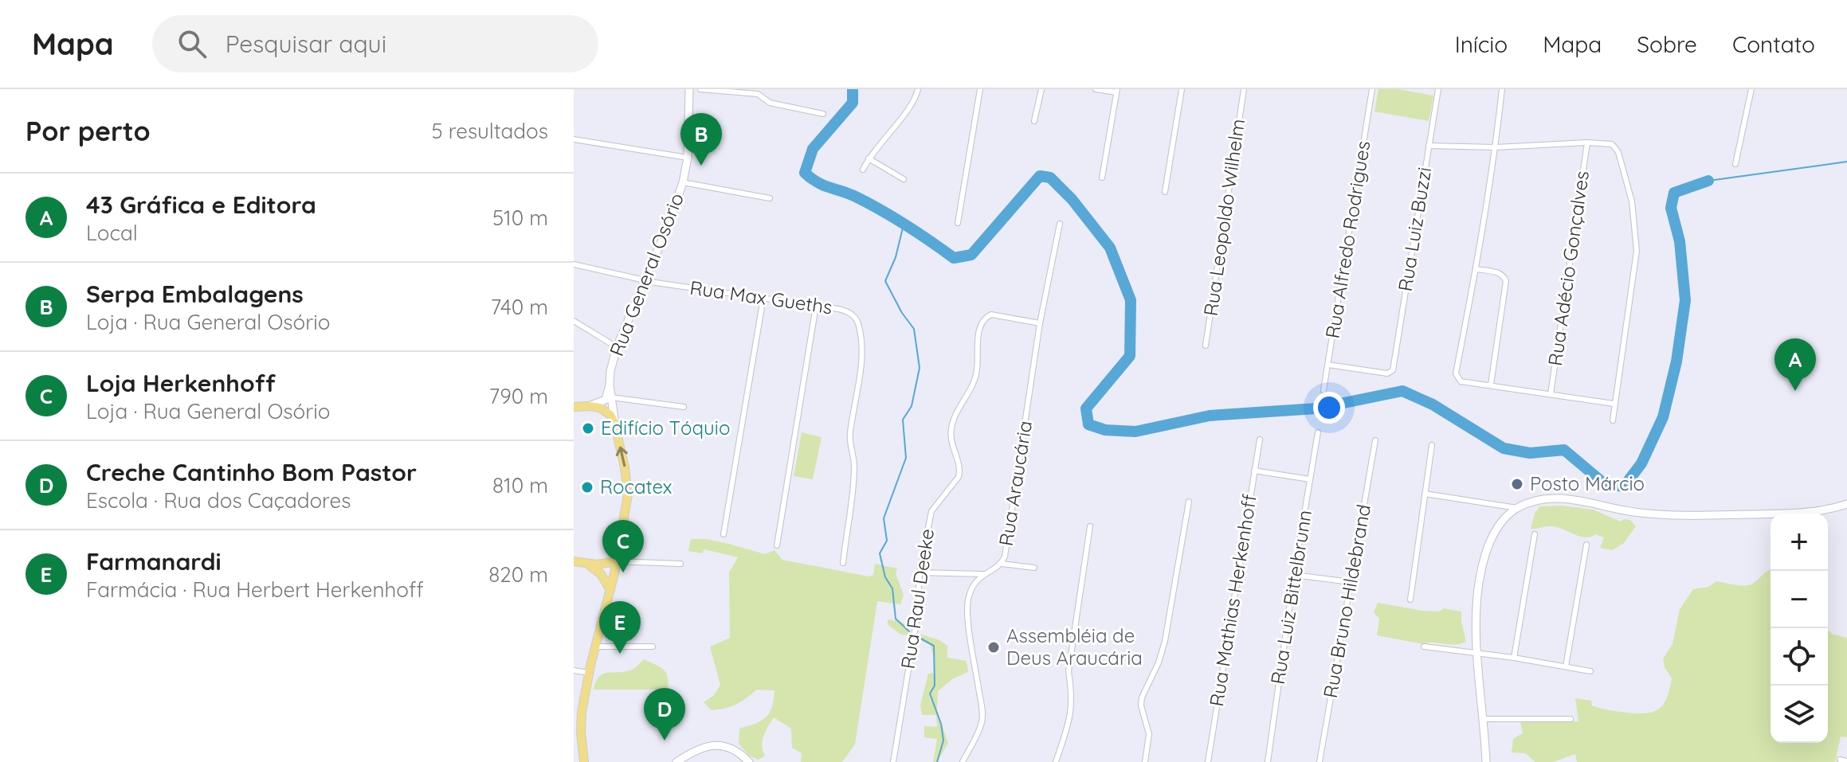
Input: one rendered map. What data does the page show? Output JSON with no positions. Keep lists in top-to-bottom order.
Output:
{
  "streets": {
    "main road": ["Rua General Osório"],
    "street": [
      "Rua Leopoldo Wilhelm",
      "Rua Luiz Buzzi",
      "Rua Alfredo Rodrigues",
      "Rua Adécio Gonçalves",
      "Rua Max Gueths",
      "Rua Araucária",
      "Rua Luiz Bittelbrunn",
      "Rua Raul Deeke",
      "Rua Mathias Herkenhoff",
      "Rua Bruno Hildebrand"
    ]
  },
  "crossings": [
    ["Rua Luiz Buzzi", "Rua Alfredo Rodrigues"],
    ["Rua General Osório", "Rua Max Gueths"],
    ["Rua Araucária", "Rua Raul Deeke"]
  ],
  "places": [
    "Edifício Tóquio",
    "Posto Márcio",
    "Rocatex",
    "Assembléia de Deus Araucária"
  ],
  "page": {
    "header": "Mapa",
    "search": "Pesquisar aqui",
    "nav": [
      "Início",
      "Mapa",
      "Sobre",
      "Contato"
    ],
    "heading": ["Por perto", "5 resultados"],
    "pins": [
      "B",
      "A",
      "C",
      "E",
      "D"
    ],
    "list": [
      {
        "mark": "A",
        "name": "43 Gráfica e Editora",
        "note": "Local",
        "value": "510 m"
      },
      {
        "mark": "B",
        "name": "Serpa Embalagens",
        "note": "Loja · Rua General Osório",
        "value": "740 m"
      },
      {
        "mark": "C",
        "name": "Loja Herkenhoff",
        "note": "Loja · Rua General Osório",
        "value": "790 m"
      },
      {
        "mark": "D",
        "name": "Creche Cantinho Bom Pastor",
        "note": "Escola · Rua dos Caçadores",
        "value": "810 m"
      },
      {
        "mark": "E",
        "name": "Farmanardi",
        "note": "Farmácia · Rua Herbert Herkenhoff",
        "value": "820 m"
      }
    ],
    "map_buttons": ["+", "−"]
  }
}
